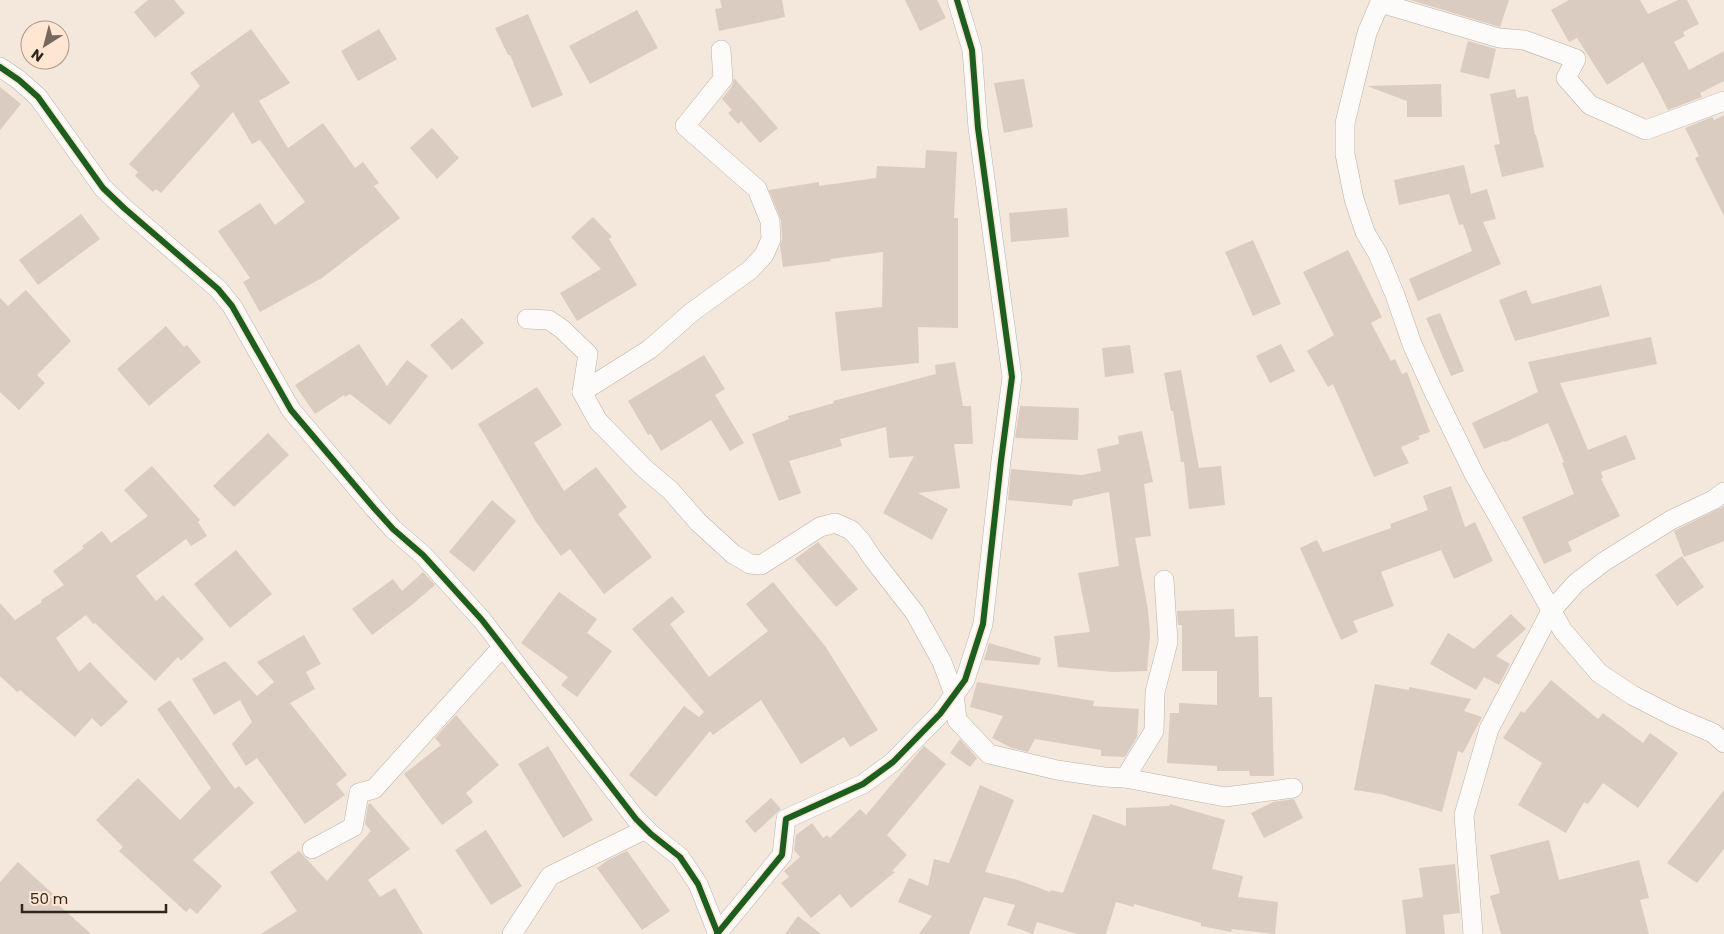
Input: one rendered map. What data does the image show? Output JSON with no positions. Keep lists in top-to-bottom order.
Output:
{
  "scale_bar": "50 m",
  "north": "bottom left"
}
